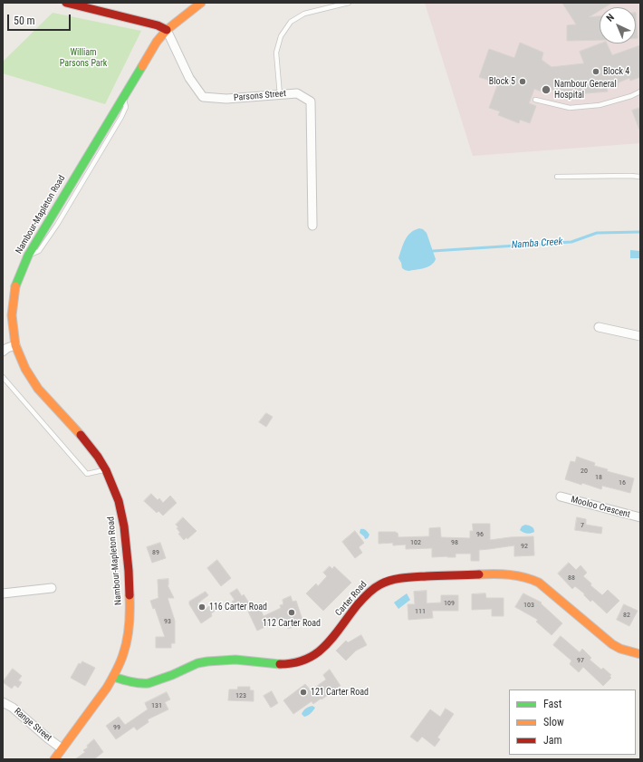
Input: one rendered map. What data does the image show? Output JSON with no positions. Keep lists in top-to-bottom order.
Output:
{
  "streets": {
    "main road": ["Nambour-Mapleton Road", "Carter Road"],
    "street": ["Parsons Street", "Mooloo Crescent", "Range Street"]
  },
  "crossings": [
    ["Parsons Street", "Nambour-Mapleton Road"],
    ["Nambour-Mapleton Road", "Carter Road"],
    ["Nambour-Mapleton Road", "Range Street"]
  ],
  "water": ["Namba Creek"],
  "parks": ["William Parsons Park"],
  "places": [
    "Block 4",
    "Block 5",
    "Nambour General Hospital",
    "116 Carter Road",
    "112 Carter Road",
    "121 Carter Road"
  ],
  "house_numbers": [
    "20",
    "18",
    "16",
    "7",
    "96",
    "102",
    "98",
    "92",
    "89",
    "88",
    "109",
    "103",
    "111",
    "82",
    "93",
    "97",
    "123",
    "131",
    "99"
  ],
  "legend": ["Fast", "Slow", "Jam"],
  "scale_bar": "50 m",
  "north": "top left"
}
